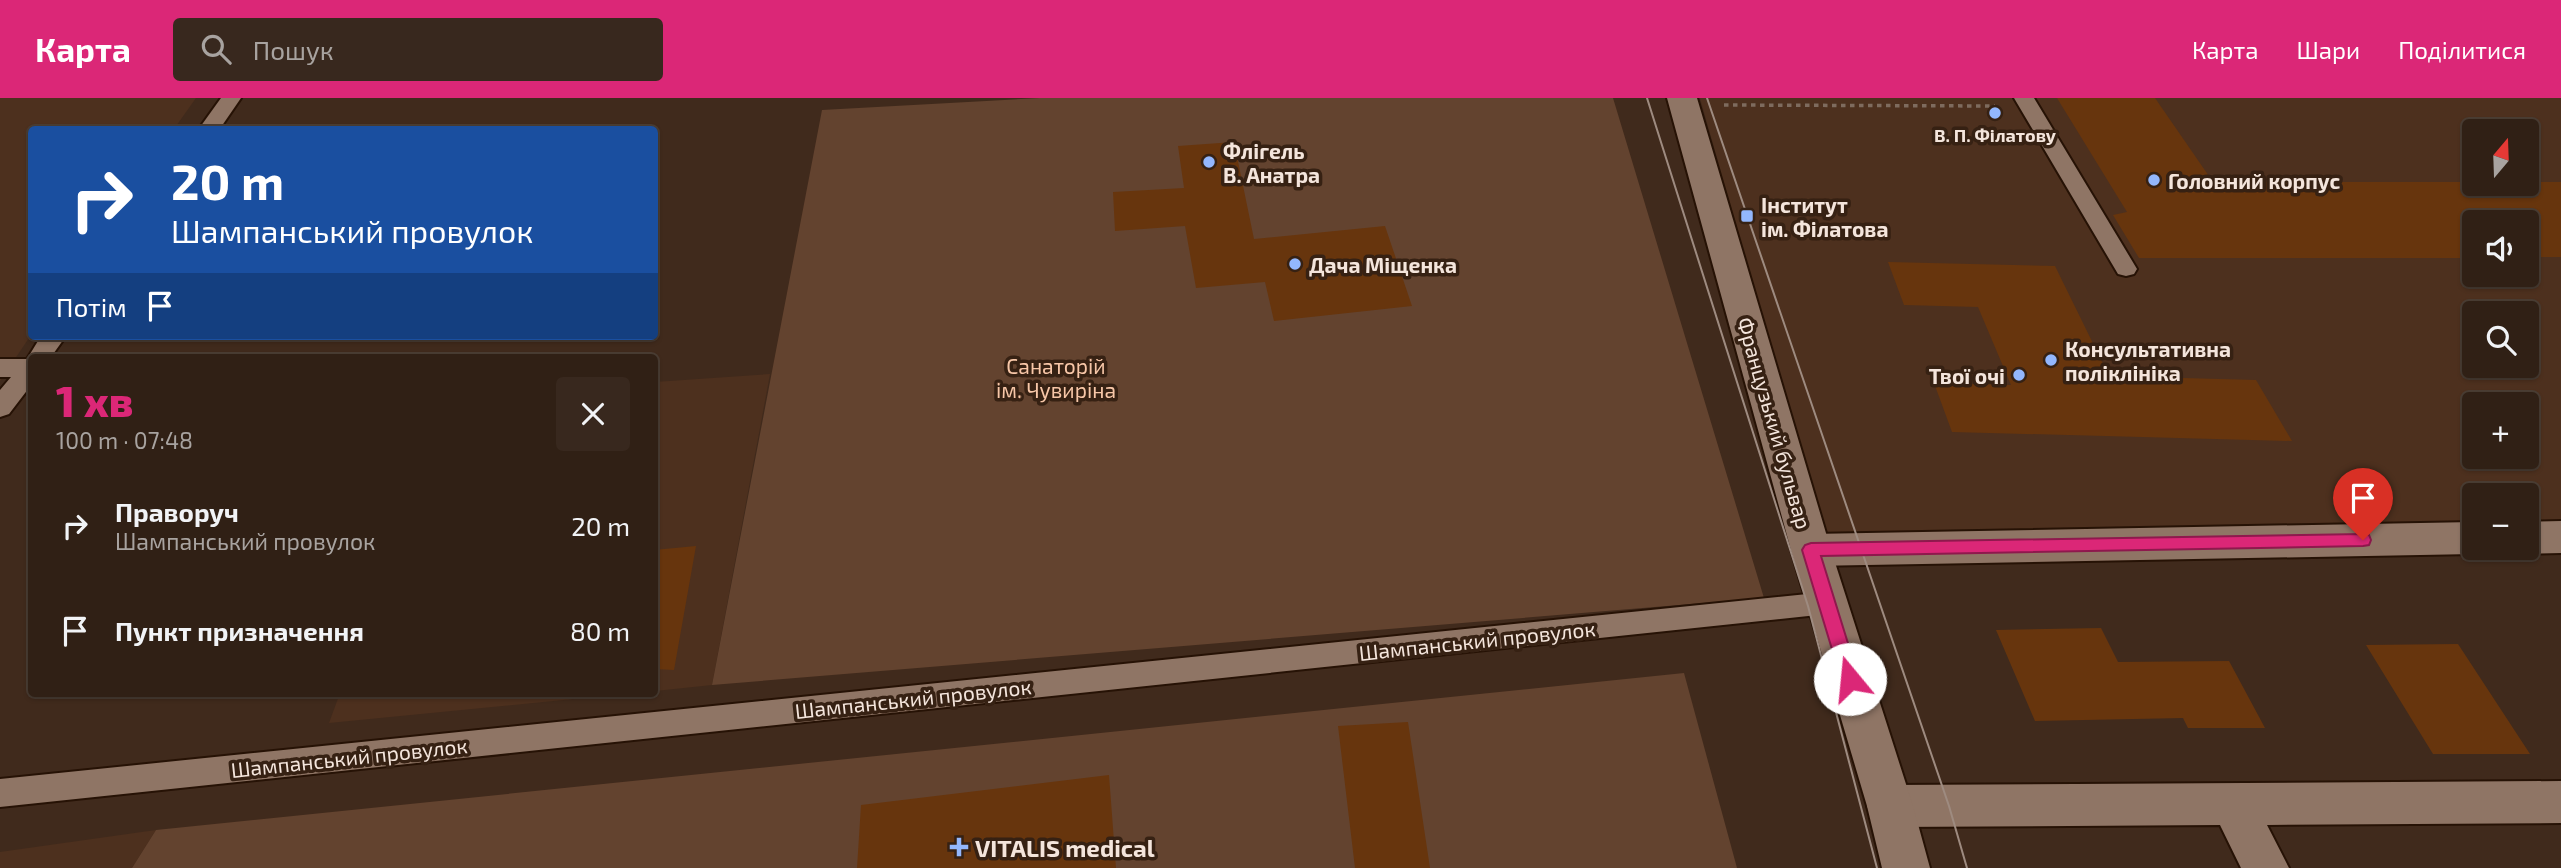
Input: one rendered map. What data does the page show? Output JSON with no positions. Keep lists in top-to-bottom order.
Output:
{
  "streets": {
    "street": ["Французький бульвар"],
    "lane": ["Шампанський провулок"]
  },
  "crossings": [
    ["Французький бульвар", "Шампанський провулок"]
  ],
  "parks": ["Санаторій ім. Чувиріна"],
  "places": {
    "other": [
      "В. П. Філатову",
      "Флігель В. Анатра",
      "Головний корпус",
      "Дача Міщенка",
      "Консультативна поліклініка",
      "Твої очі"
    ],
    "transit": ["Інститут ім. Філатова"],
    "health": ["VITALIS medical"]
  },
  "north": "top",
  "page": {
    "header": "Карта",
    "search": "Пошук",
    "nav": ["Карта", "Шари", "Поділитися"],
    "map_buttons": ["+", "−"],
    "turn": ["20 m", "Шампанський провулок"],
    "then": "Потім",
    "heading": ["1 хв", "100 m · 07:48"],
    "list": [
      {
        "name": "Праворуч",
        "note": "Шампанський провулок",
        "value": "20 m"
      },
      {
        "name": "Пункт призначення",
        "value": "80 m"
      }
    ]
  }
}
